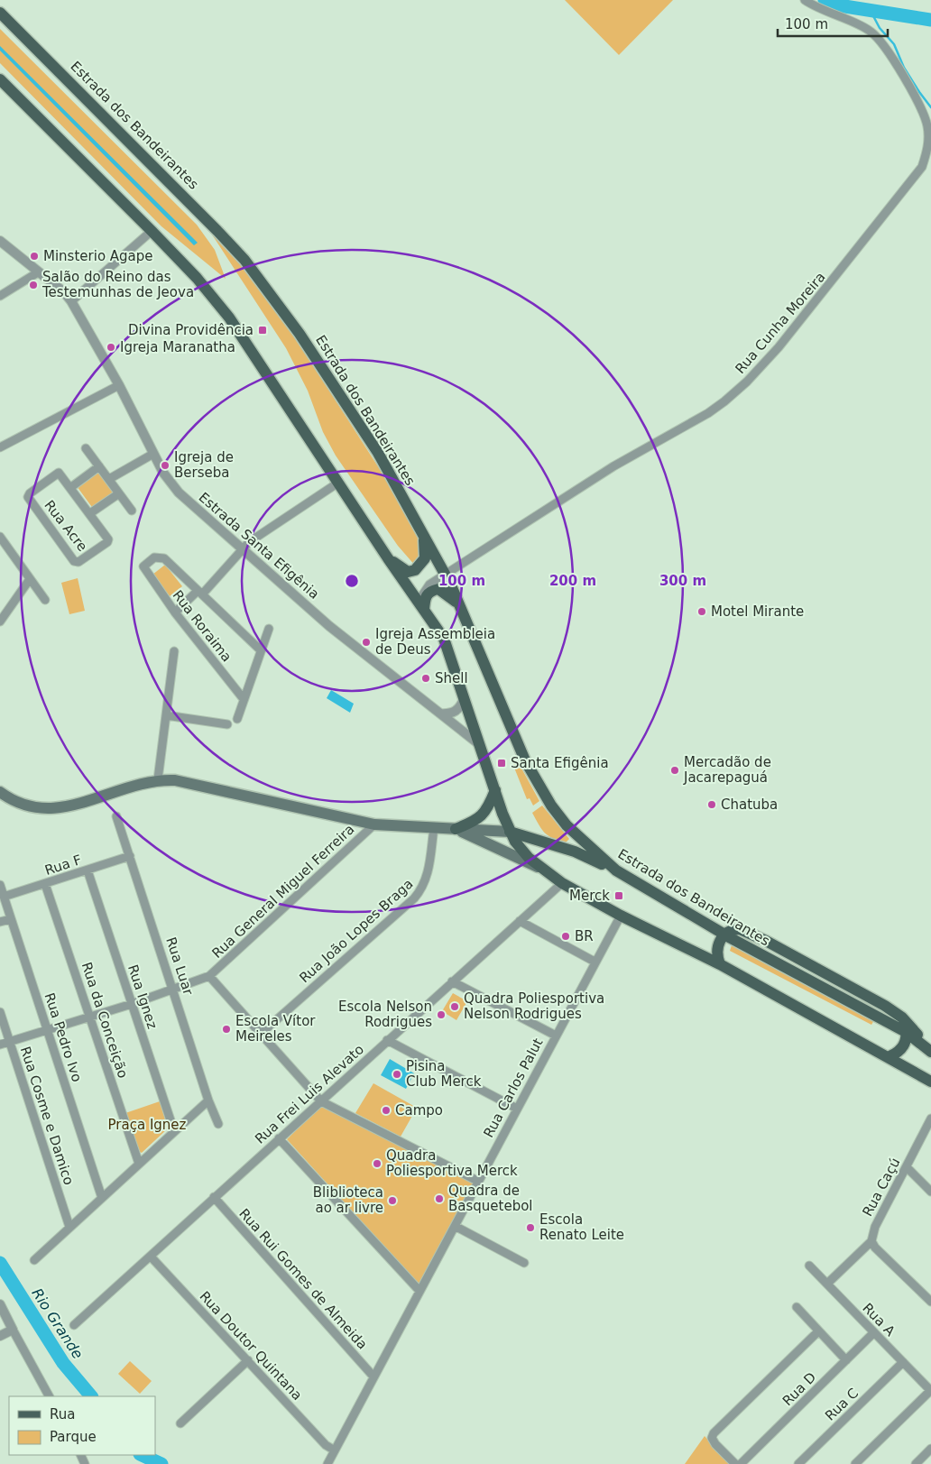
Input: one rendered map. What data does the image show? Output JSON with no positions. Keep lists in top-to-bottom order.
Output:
{
  "streets": {
    "main road": ["Estrada dos Bandeirantes"],
    "street": [
      "Rua Cunha Moreira",
      "Rua Acre",
      "Estrada Santa Efigênia",
      "Rua Roraima",
      "Rua F",
      "Rua General Miguel Ferreira",
      "Rua João Lopes Braga",
      "Rua Luar",
      "Rua Ignez",
      "Rua da Conceição",
      "Rua Pedro Ivo",
      "Rua Carlos Palut",
      "Rua Frei Luis Alevato",
      "Rua Cosme e Damico",
      "Rua Caçú",
      "Rua Rui Gomes de Almeida",
      "Rua A",
      "Rua Doutor Quintana",
      "Rua D",
      "Rua C"
    ]
  },
  "crossings": [
    ["Estrada dos Bandeirantes", "Rua Cunha Moreira"],
    ["Rua F", "Rua Luar"],
    ["Rua F", "Rua Ignez"],
    ["Rua F", "Rua da Conceição"],
    ["Rua F", "Rua Pedro Ivo"],
    ["Rua Carlos Palut", "Rua Rui Gomes de Almeida"],
    ["Rua Carlos Palut", "Rua Doutor Quintana"],
    ["Rua Frei Luis Alevato", "Rua Rui Gomes de Almeida"],
    ["Rua Frei Luis Alevato", "Rua Doutor Quintana"],
    ["Rua A", "Rua D"],
    ["Rua A", "Rua C"]
  ],
  "water": ["Rio Grande"],
  "parks": ["Praça Ignez"],
  "places": {
    "other": [
      "Minsterio Agape",
      "Salão do Reino das Testemunhas de Jeova",
      "Igreja Maranatha",
      "Igreja de Berseba",
      "Motel Mirante",
      "Igreja Assembleia de Deus",
      "Shell",
      "Mercadão de Jacarepaguá",
      "Chatuba",
      "BR",
      "Quadra Poliesportiva Nelson Rodrigues",
      "Escola Nelson Rodrigues",
      "Escola Vítor Meireles",
      "Pisina Club Merck",
      "Campo",
      "Quadra Poliesportiva Merck",
      "Quadra de Basquetebol",
      "Bliblioteca ao ar livre",
      "Escola Renato Leite"
    ],
    "transit": ["Divina Providência", "Santa Efigênia", "Merck"]
  },
  "legend": ["Rua", "Parque"],
  "scale_bar": "100 m",
  "rings": ["100 m", "200 m", "300 m"]
}
